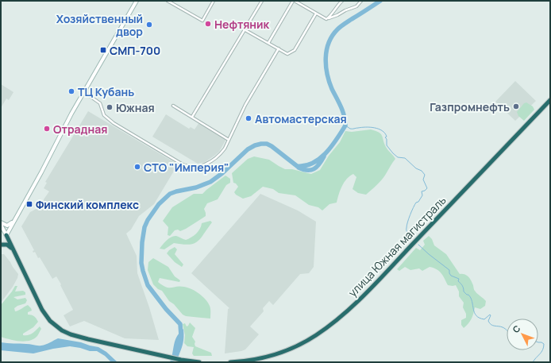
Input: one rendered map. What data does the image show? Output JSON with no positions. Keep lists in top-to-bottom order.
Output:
{
  "streets": {
    "highway": ["улица Южная магистраль"]
  },
  "places": {
    "other": [
      "Нефтяник",
      "Хозяйственный двор",
      "ТЦ Кубань",
      "Газпромнефть",
      "Южная",
      "Автомастерская",
      "Отрадная",
      "СТО \"Империя\""
    ],
    "transit": ["СМП-700", "Финский комплекс"]
  },
  "north": "top left"
}
